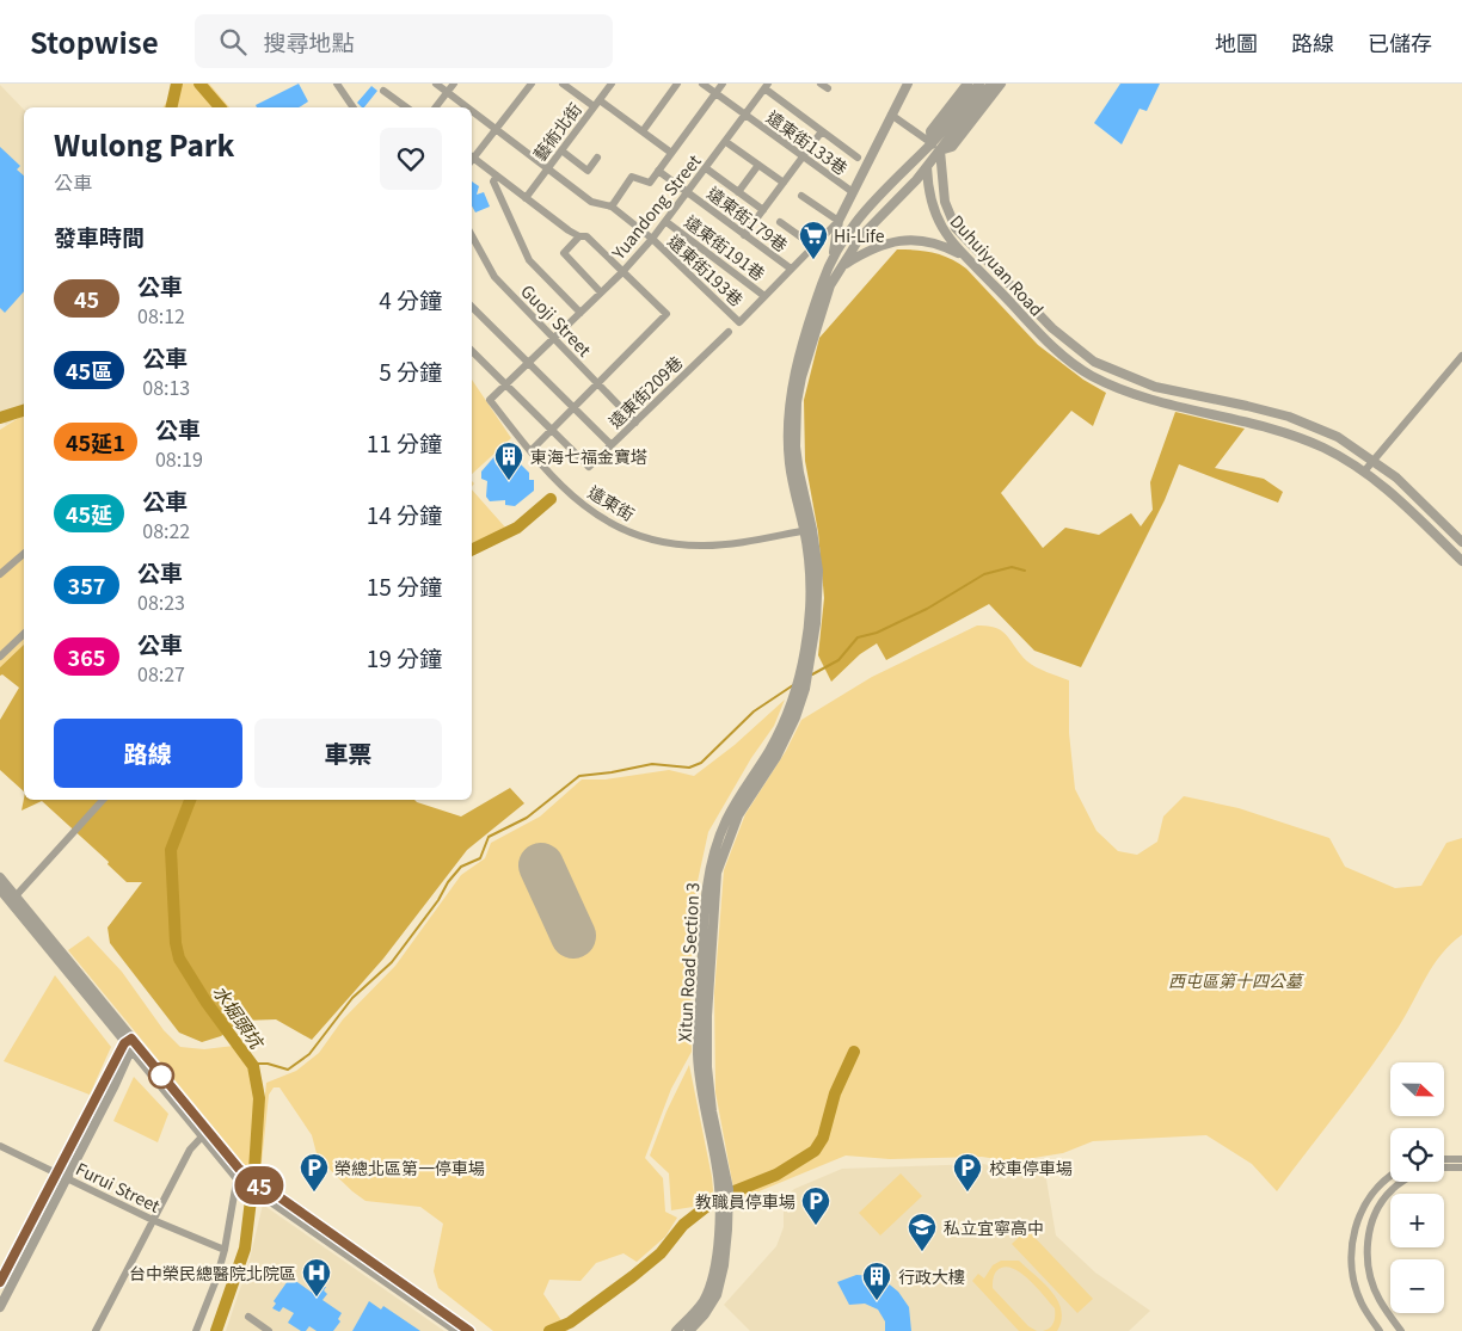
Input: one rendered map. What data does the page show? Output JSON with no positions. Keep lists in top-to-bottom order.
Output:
{
  "streets": {
    "street": [
      "藝術北街",
      "遠東街133巷",
      "Yuandong Street",
      "遠東街179巷",
      "遠東街191巷",
      "Duhuiyuan Road",
      "遠東街193巷",
      "Guoji Street",
      "遠東街209巷",
      "遠東街",
      "Xitun Road Section 3",
      "Furui Street"
    ]
  },
  "crossings": [
    ["遠東街133巷", "Yuandong Street"],
    ["Yuandong Street", "遠東街179巷"],
    ["Yuandong Street", "遠東街191巷"],
    ["Yuandong Street", "遠東街193巷"],
    ["Yuandong Street", "Guoji Street"],
    ["Yuandong Street", "遠東街"],
    ["遠東街191巷", "遠東街193巷"],
    ["Duhuiyuan Road", "Xitun Road Section 3"],
    ["Guoji Street", "遠東街209巷"],
    ["Guoji Street", "遠東街"],
    ["遠東街209巷", "遠東街"],
    ["遠東街", "Xitun Road Section 3"]
  ],
  "water": ["水堀頭坑"],
  "parks": ["西屯區第十四公墓"],
  "places": {
    "supermarket": ["Hi-Life"],
    "building": ["東海七福金寶塔", "行政大樓"],
    "parking": ["榮總北區第一停車場", "校車停車場", "教職員停車場"],
    "school or university": ["私立宜寧高中"],
    "hospital": ["台中榮民總醫院北院區"]
  },
  "lines": ["bus line 45"],
  "north": "right",
  "page": {
    "header": "Stopwise",
    "search": "搜尋地點",
    "nav": ["地圖", "路線", "已儲存"],
    "on_map": "45",
    "heading": [
      ["Wulong Park", "公車"],
      "發車時間"
    ],
    "list": [
      {
        "mark": "45",
        "name": "公車",
        "note": "08:12",
        "value": "4 分鐘"
      },
      {
        "mark": "45區",
        "name": "公車",
        "note": "08:13",
        "value": "5 分鐘"
      },
      {
        "mark": "45延1",
        "name": "公車",
        "note": "08:19",
        "value": "11 分鐘"
      },
      {
        "mark": "45延",
        "name": "公車",
        "note": "08:22",
        "value": "14 分鐘"
      },
      {
        "mark": "357",
        "name": "公車",
        "note": "08:23",
        "value": "15 分鐘"
      },
      {
        "mark": "365",
        "name": "公車",
        "note": "08:27",
        "value": "19 分鐘"
      }
    ],
    "buttons": ["路線", "車票"],
    "map_buttons": ["+", "−"]
  }
}
